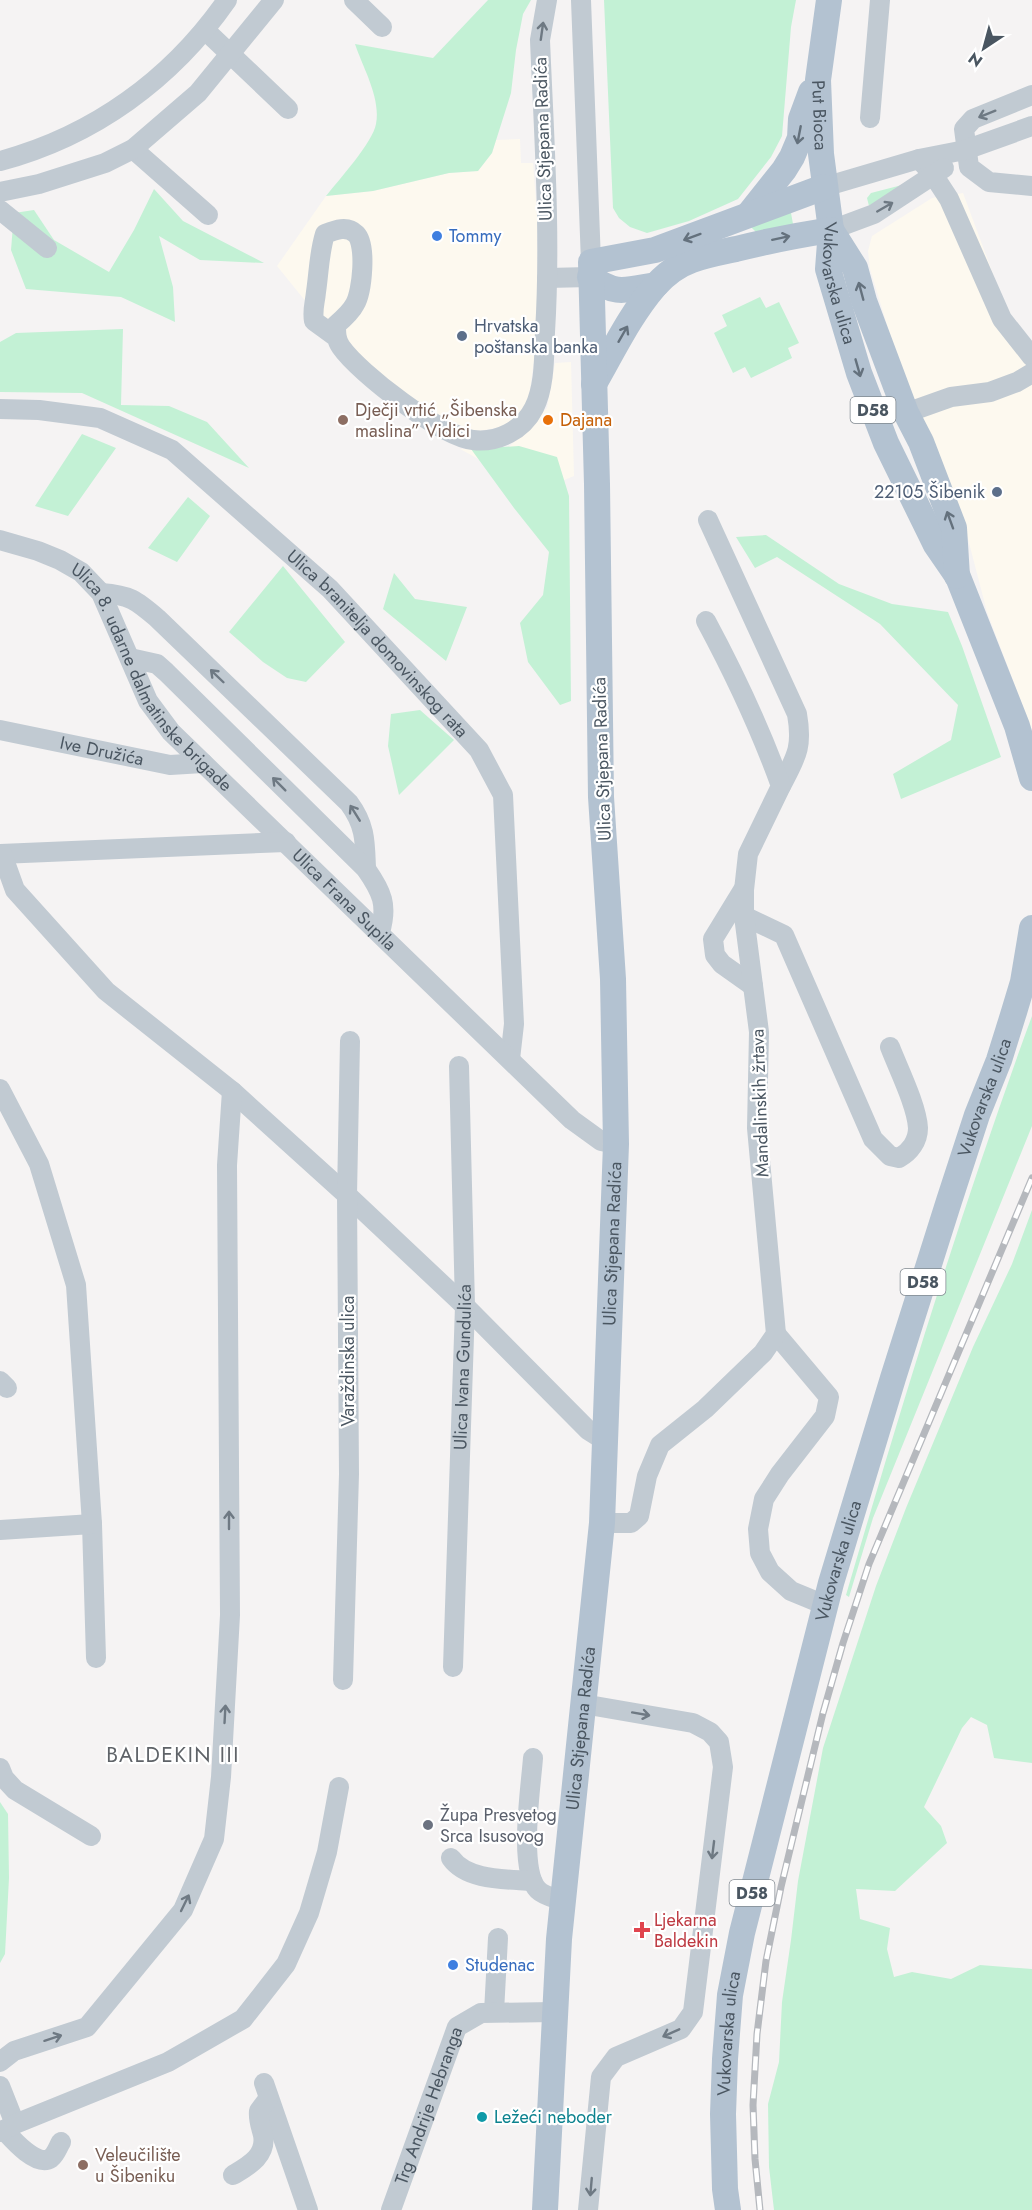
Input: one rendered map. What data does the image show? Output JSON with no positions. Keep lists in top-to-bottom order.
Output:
{
  "streets": {
    "main road": [
      "Put Bioca",
      "Ulica Stjepana Radića",
      "Vukovarska ulica",
      "D58"
    ],
    "street": [
      "Ulica branitelja domovinskog rata",
      "Ulica 8. udarne dalmatinske brigade",
      "Ive Družića",
      "Ulica Frana Supila",
      "Mandalinskih žrtava",
      "Varaždinska ulica",
      "Ulica Ivana Gundulića",
      "Trg Andrije Hebranga"
    ]
  },
  "crossings": [
    ["Put Bioca", "Vukovarska ulica"],
    ["Ulica Stjepana Radića", "Ulica Frana Supila"],
    ["Ulica Stjepana Radića", "Trg Andrije Hebranga"],
    ["Ulica branitelja domovinskog rata", "Ulica Frana Supila"],
    ["Ulica 8. udarne dalmatinske brigade", "Ive Družića"],
    ["Ulica 8. udarne dalmatinske brigade", "Ulica Frana Supila"]
  ],
  "districts": ["BALDEKIN III"],
  "places": {
    "other": [
      "Tommy",
      "Hrvatska poštanska banka",
      "Dječji vrtić „Šibenska maslina” Vidici",
      "Dajana",
      "22105 Šibenik",
      "Župa Presvetog Srca Isusovog",
      "Studenac",
      "Ležeći neboder",
      "Veleučilište u Šibeniku"
    ],
    "health": ["Ljekarna Baldekin"]
  },
  "north": "bottom left"
}
